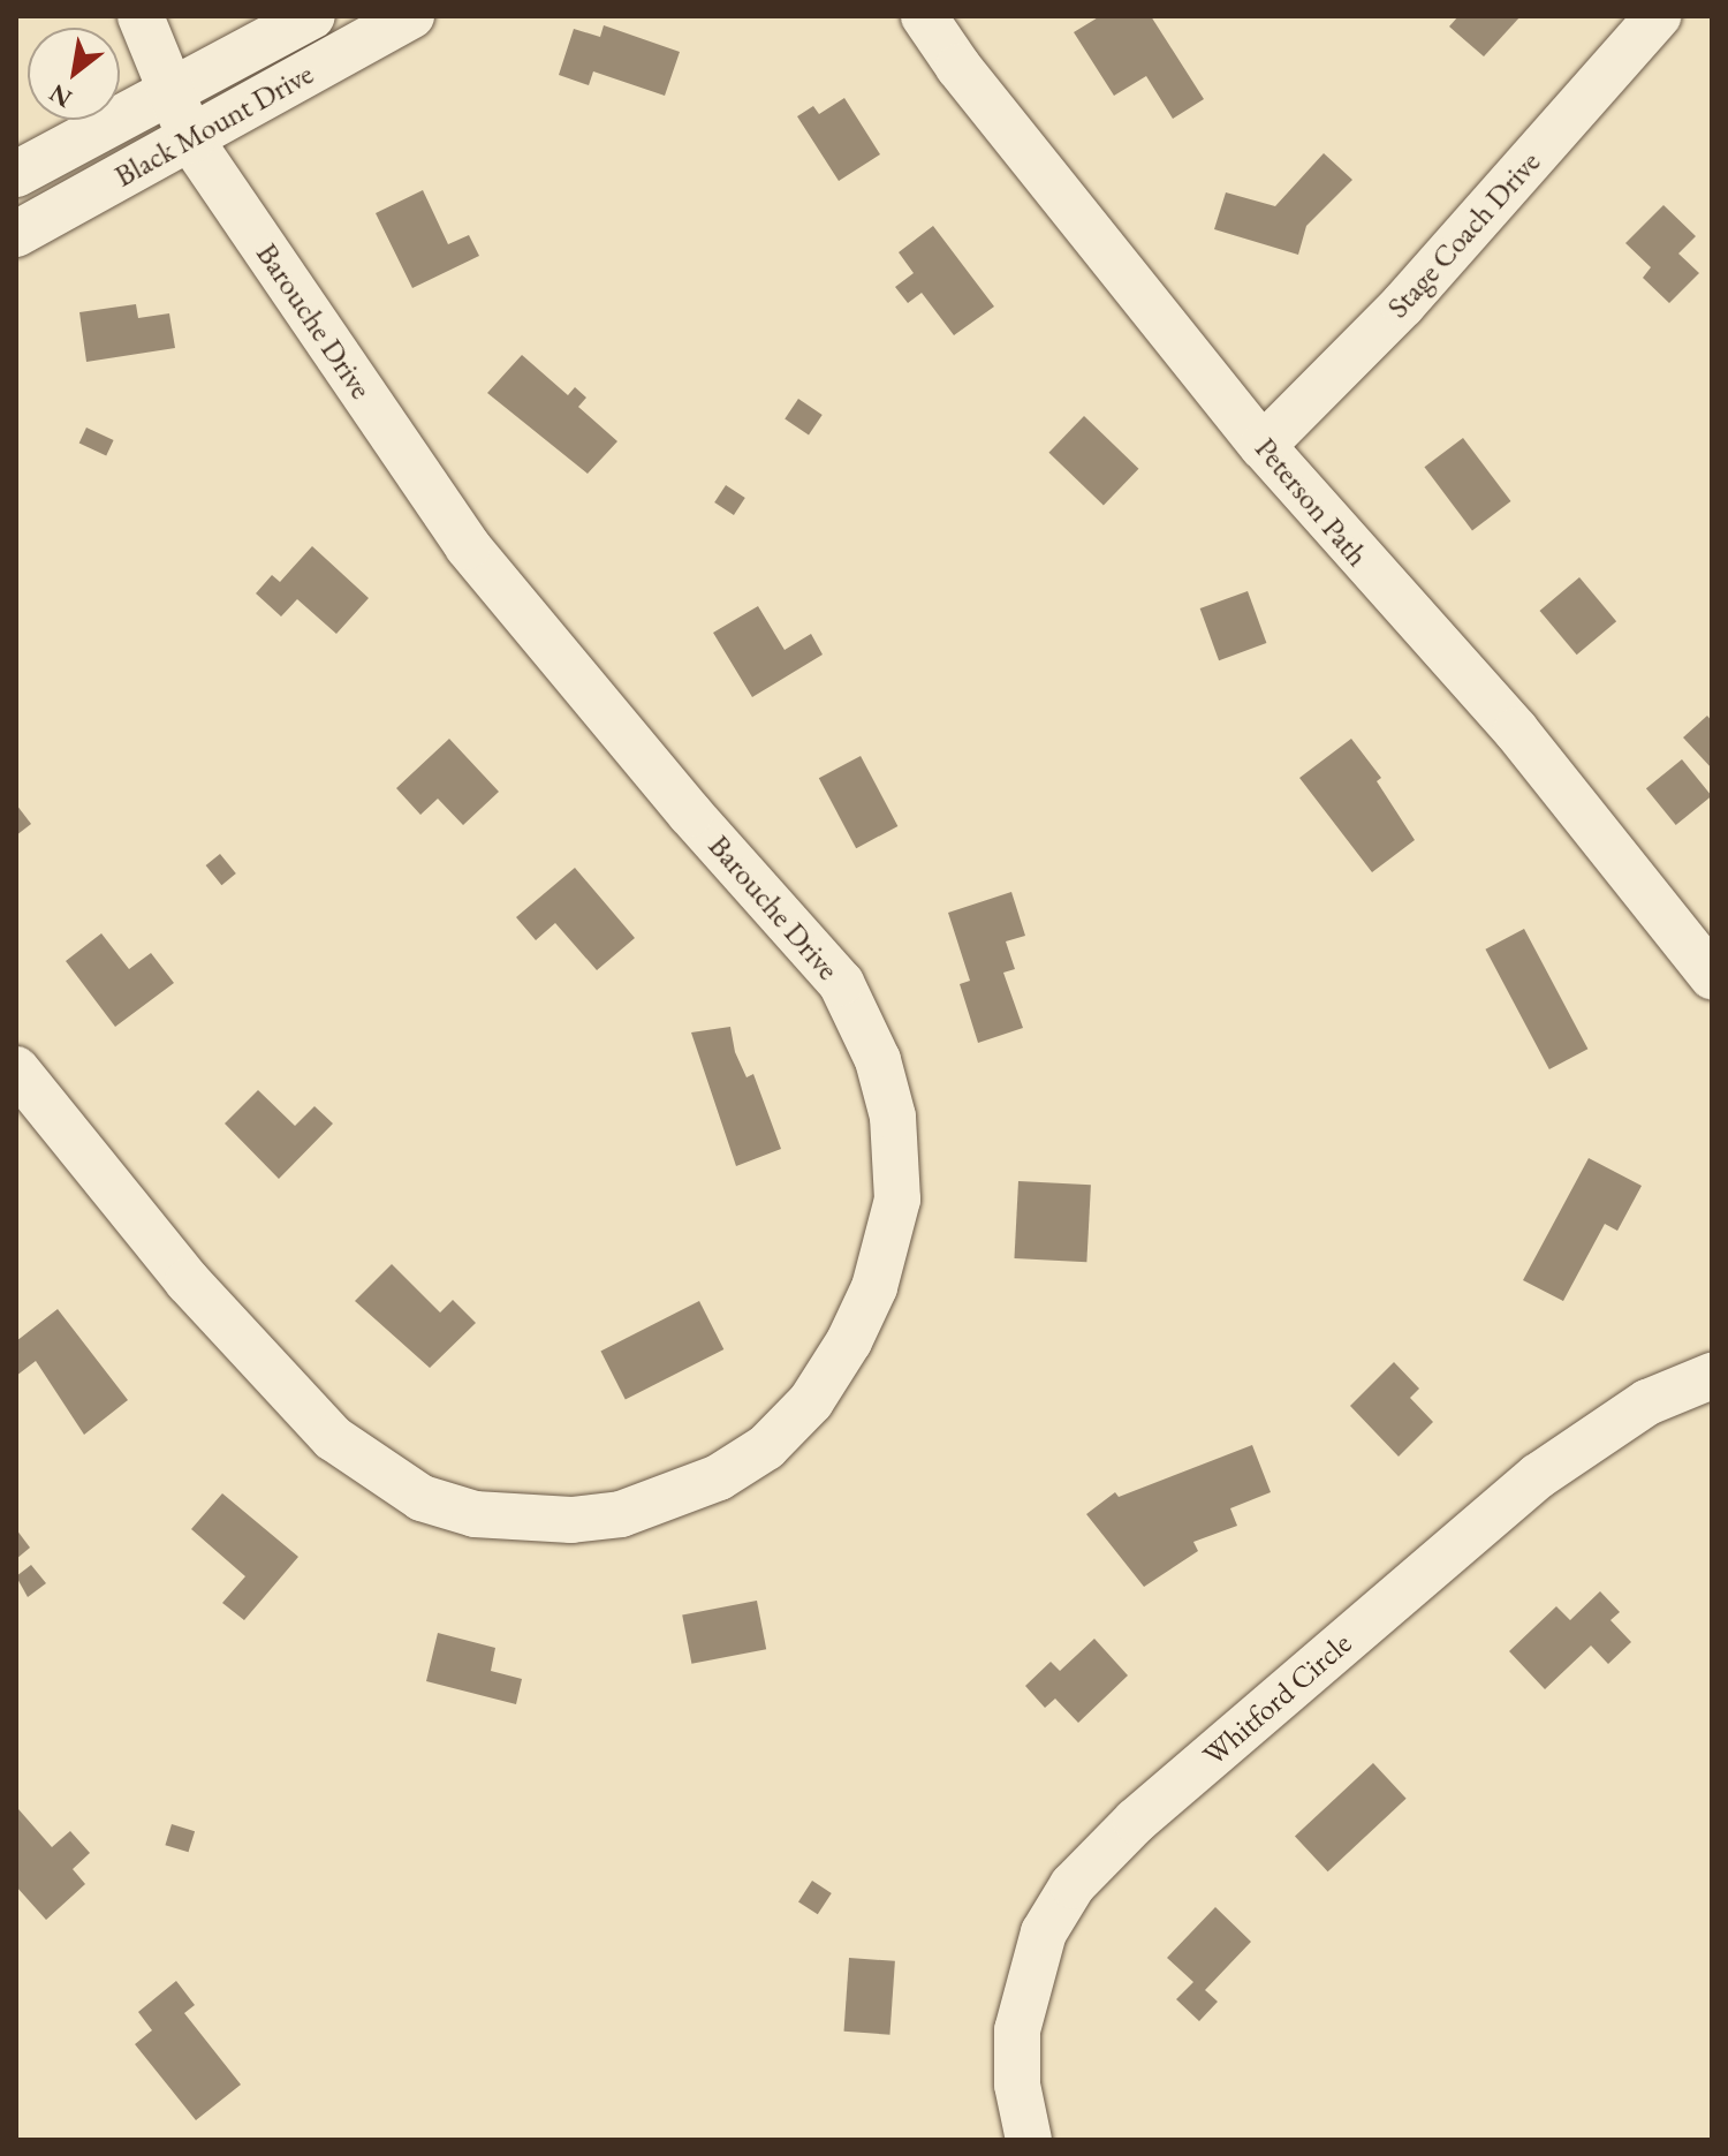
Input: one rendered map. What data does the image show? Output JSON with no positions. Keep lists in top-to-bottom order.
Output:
{
  "streets": {
    "street": [
      "Black Mount Drive",
      "Stage Coach Drive",
      "Barouche Drive",
      "Peterson Path",
      "Whitford Circle"
    ]
  },
  "crossings": [
    ["Black Mount Drive", "Barouche Drive"],
    ["Stage Coach Drive", "Peterson Path"]
  ],
  "north": "bottom left"
}
